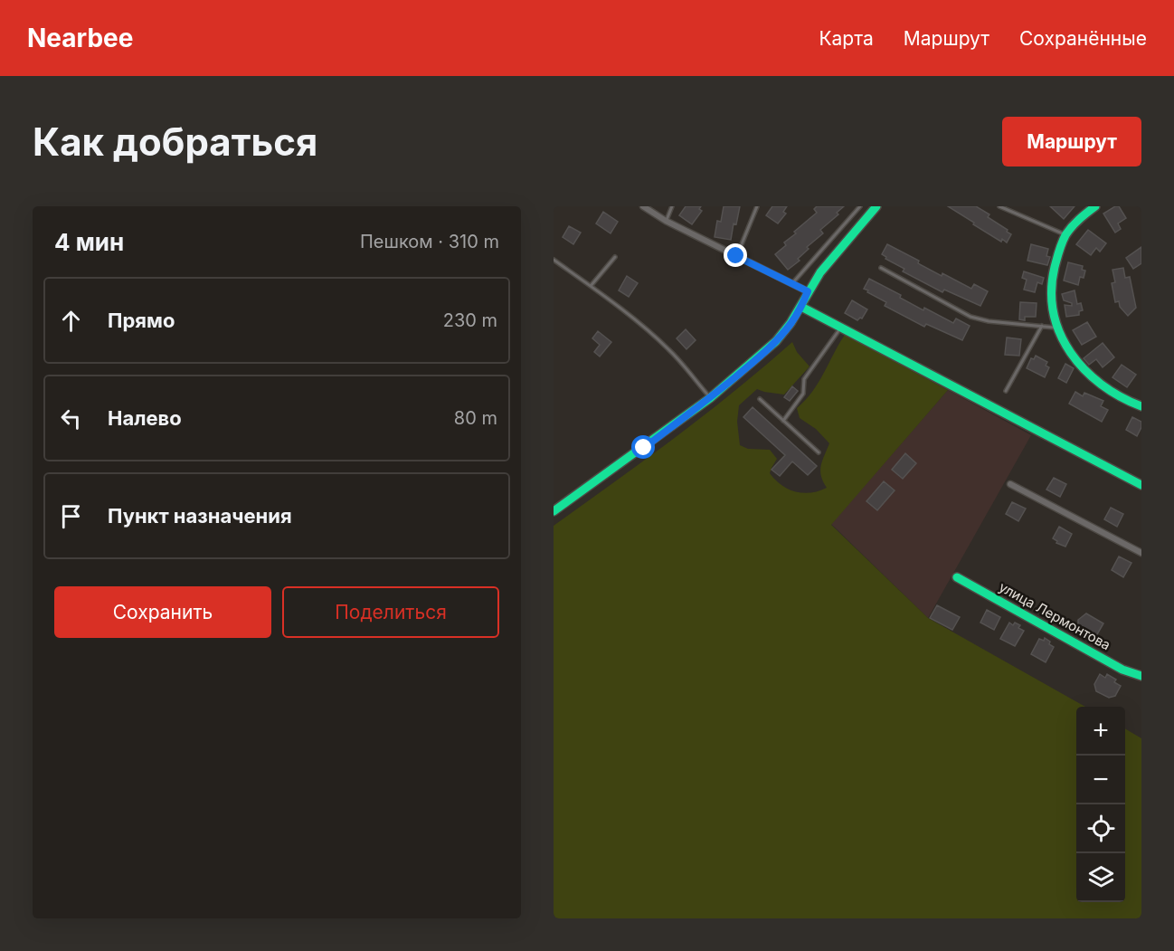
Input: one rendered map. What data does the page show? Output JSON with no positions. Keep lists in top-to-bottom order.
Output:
{
  "streets": {
    "street": ["улица Лермонтова"]
  },
  "page": {
    "header": "Nearbee",
    "nav": ["Карта", "Маршрут", "Сохранённые"],
    "buttons": [
      "Маршрут",
      ["Сохранить", "Поделиться"]
    ],
    "title": "Как добраться",
    "heading": ["4 мин", "Пешком · 310 m"],
    "list": [
      ["Прямо", "230 m"],
      ["Налево", "80 m"],
      "Пункт назначения"
    ],
    "map_buttons": ["+", "−"]
  }
}
